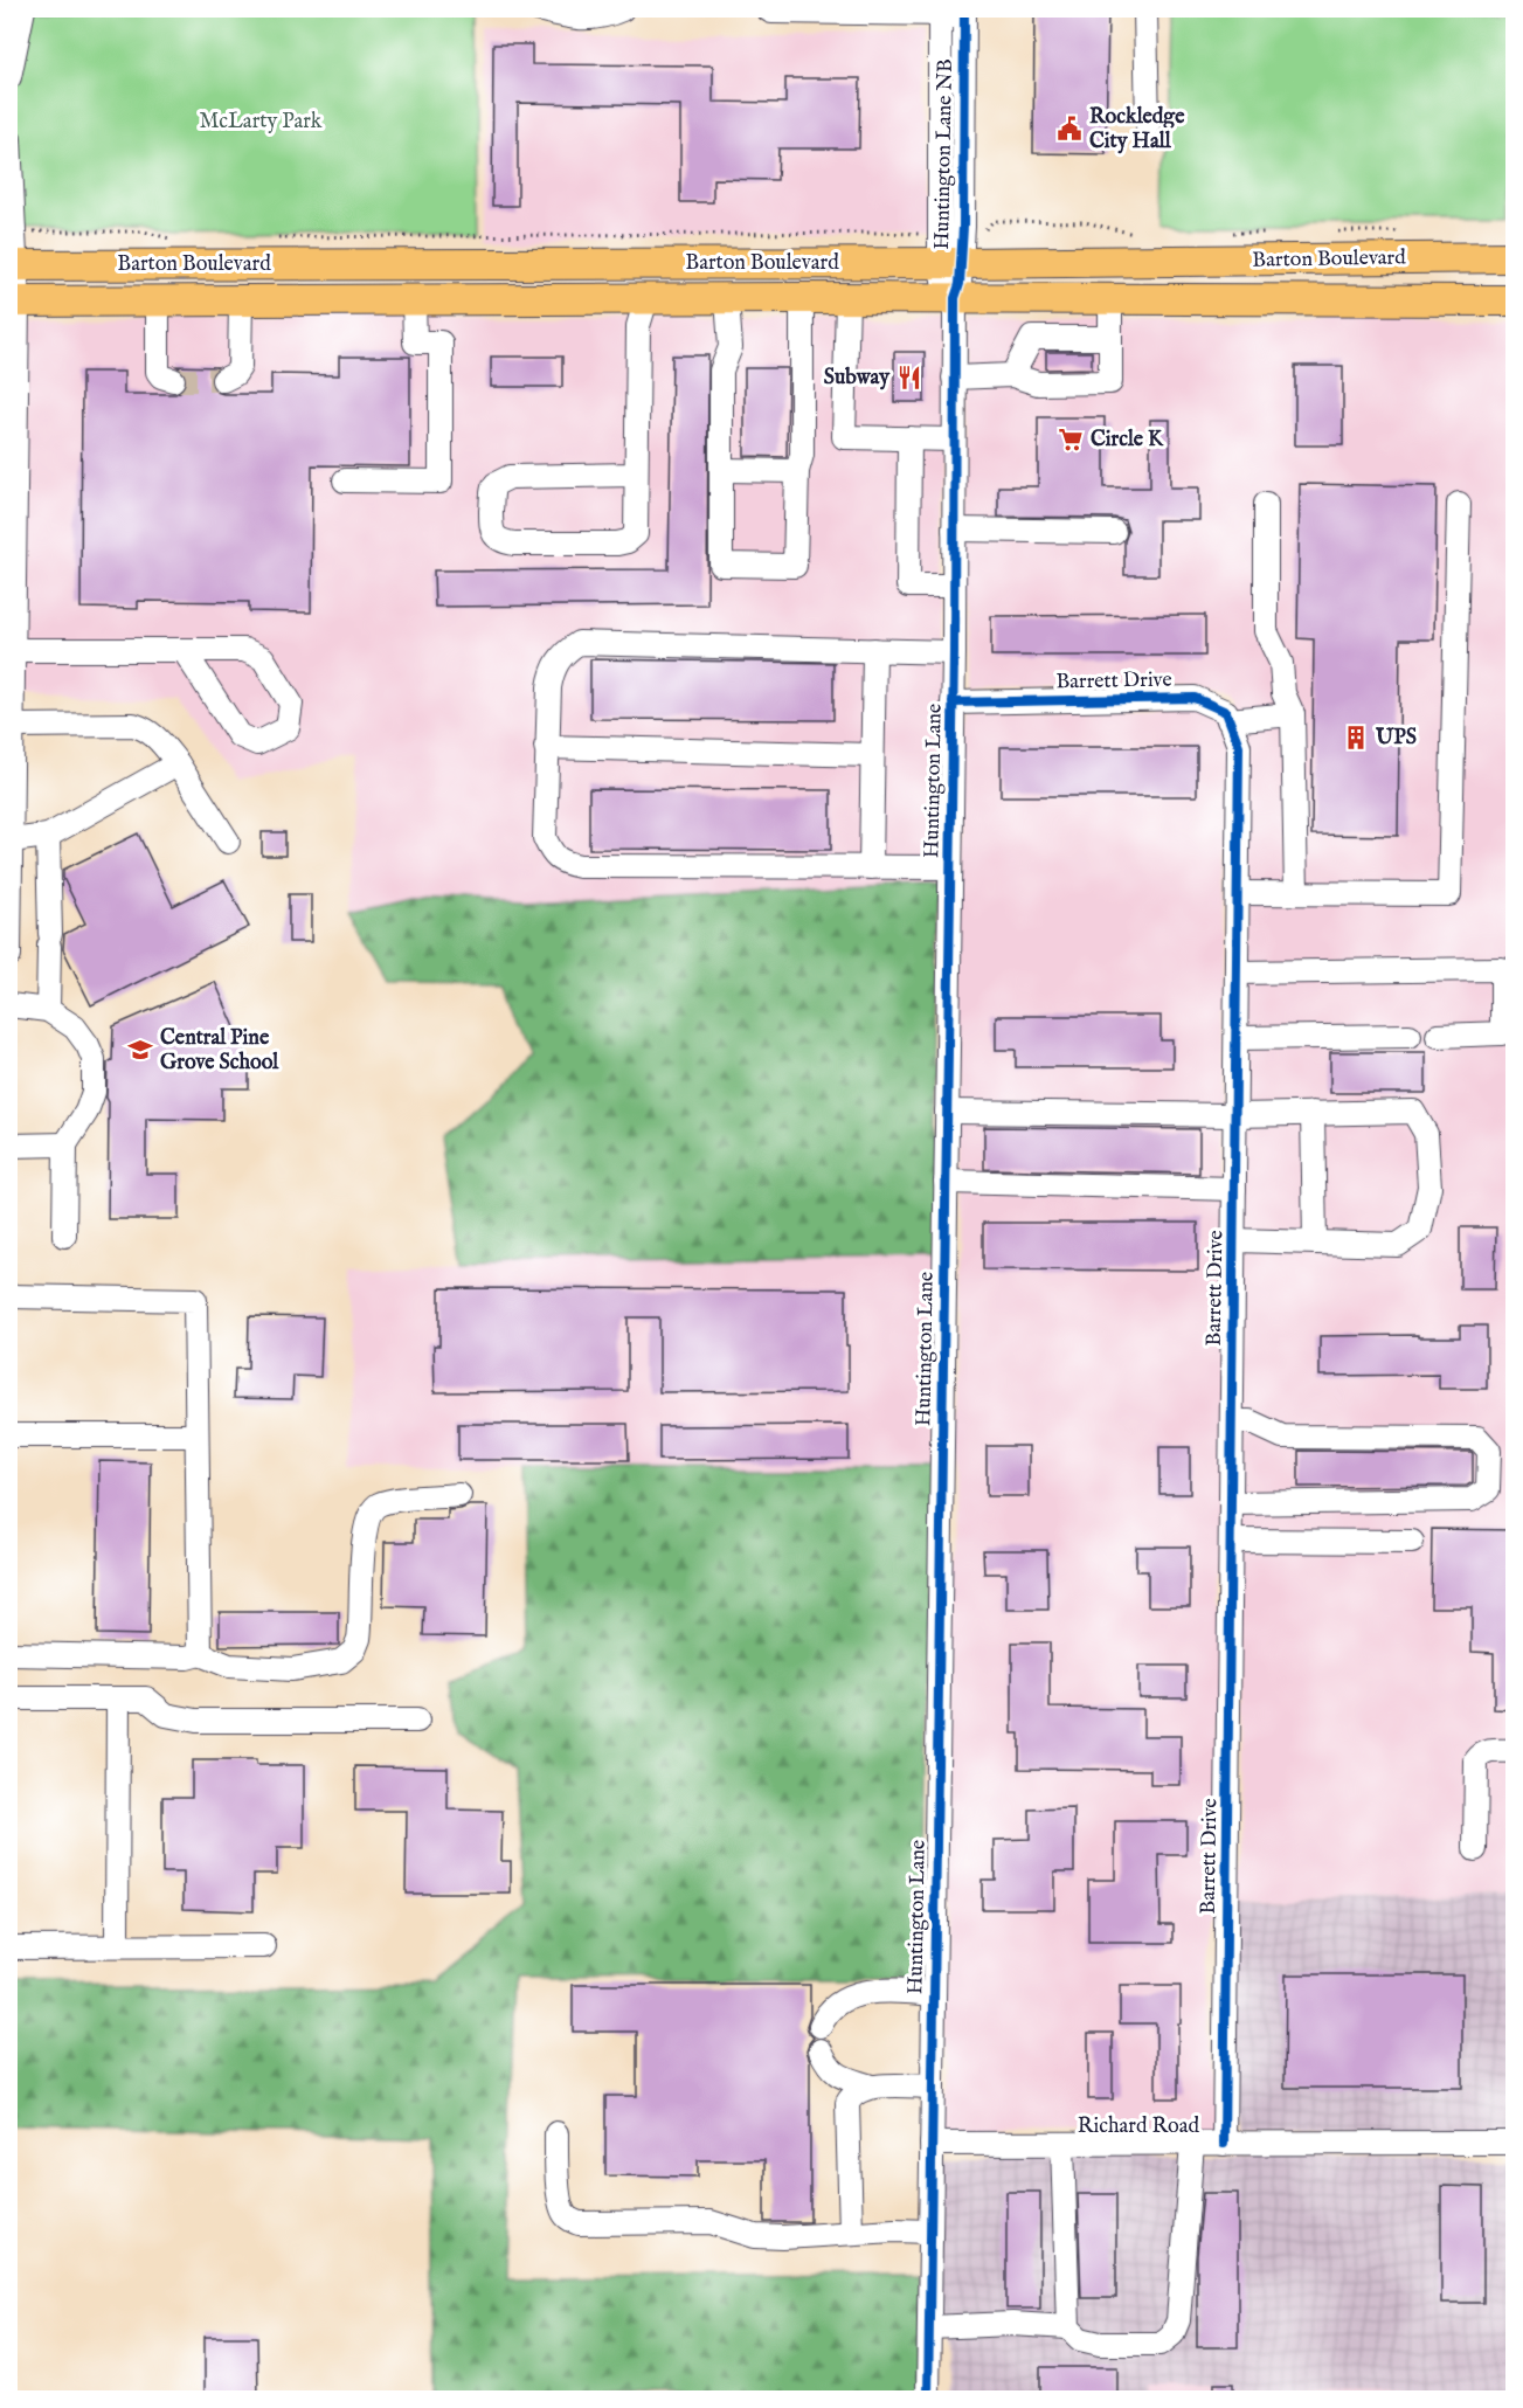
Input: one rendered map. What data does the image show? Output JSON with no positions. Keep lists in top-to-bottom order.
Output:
{
  "streets": {
    "main road": ["Barton Boulevard"],
    "street": [
      "Huntington Lane NB",
      "Barrett Drive",
      "Huntington Lane",
      "Richard Road"
    ]
  },
  "crossings": [
    ["Huntington Lane NB", "Barton Boulevard"],
    ["Huntington Lane NB", "Huntington Lane"],
    ["Barton Boulevard", "Huntington Lane"],
    ["Barrett Drive", "Huntington Lane"],
    ["Barrett Drive", "Richard Road"],
    ["Huntington Lane", "Richard Road"]
  ],
  "parks": ["McLarty Park"],
  "places": {
    "public building": ["Rockledge City Hall"],
    "restaurant": ["Subway"],
    "supermarket": ["Circle K"],
    "building": ["UPS"],
    "school or university": ["Central Pine Grove School"]
  }
}
